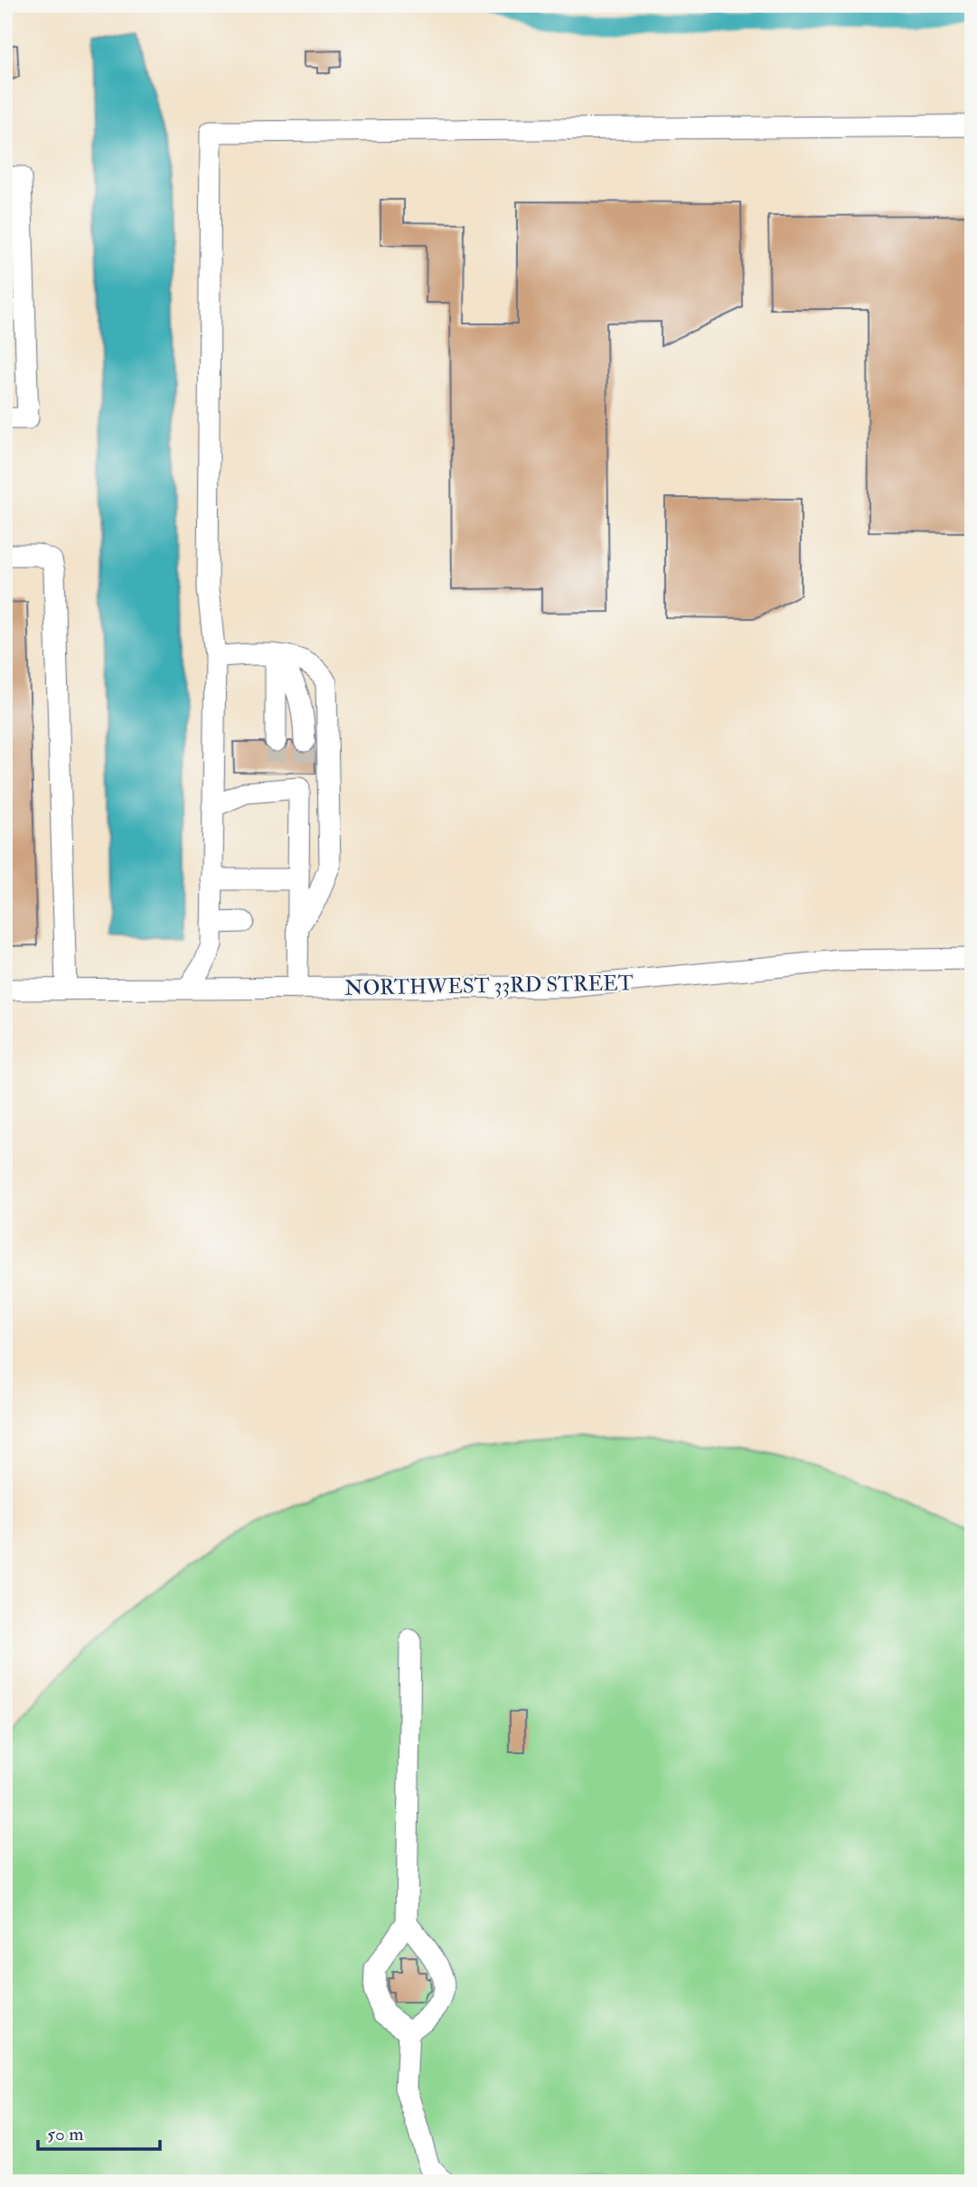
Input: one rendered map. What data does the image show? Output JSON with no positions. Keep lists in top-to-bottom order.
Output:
{
  "streets": {
    "street": ["NORTHWEST 33RD STREET"]
  },
  "scale_bar": "50 m"
}
